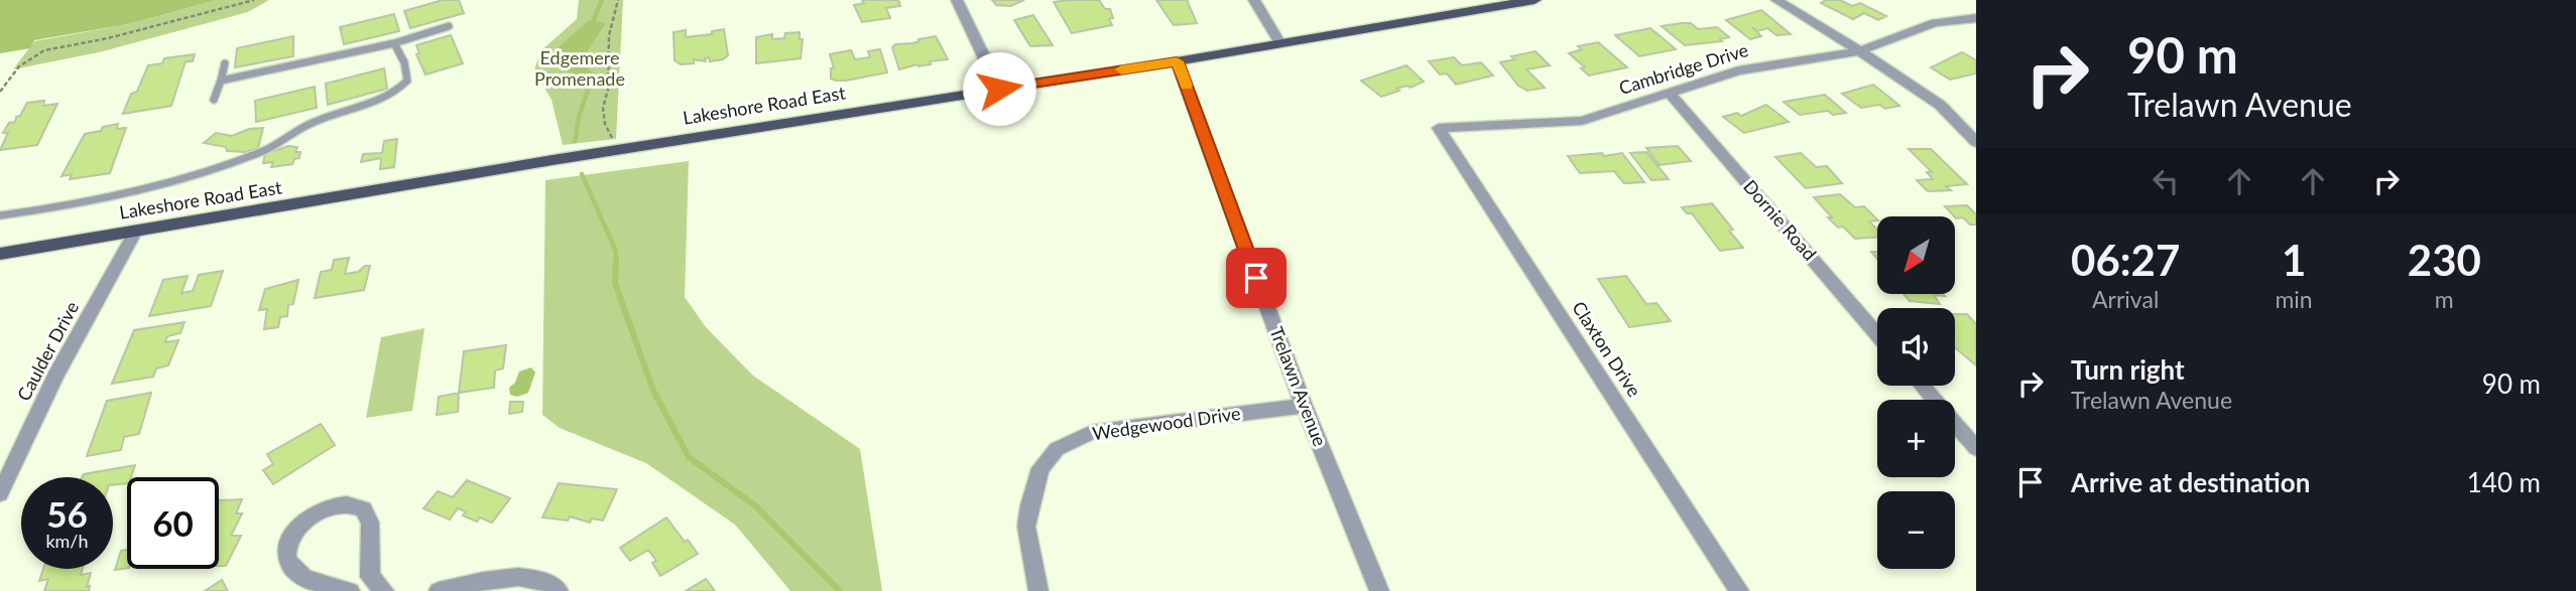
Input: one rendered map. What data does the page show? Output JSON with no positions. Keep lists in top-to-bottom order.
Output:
{
  "streets": {
    "main road": ["Lakeshore Road East"],
    "street": [
      "Cambridge Drive",
      "Dornie Road",
      "Claxton Drive",
      "Caulder Drive",
      "Trelawn Avenue",
      "Wedgewood Drive"
    ]
  },
  "crossings": [
    ["Cambridge Drive", "Dornie Road"],
    ["Cambridge Drive", "Claxton Drive"],
    ["Lakeshore Road East", "Caulder Drive"],
    ["Lakeshore Road East", "Trelawn Avenue"],
    ["Trelawn Avenue", "Wedgewood Drive"]
  ],
  "parks": ["Edgemere Promenade"],
  "north": "bottom left",
  "page": {
    "turn": ["90 m", "Trelawn Avenue"],
    "eta": [
      "06:27",
      "Arrival",
      "1",
      "min",
      "230",
      "m"
    ],
    "map_buttons": ["+", "−"],
    "list": [
      {
        "name": "Turn right",
        "note": "Trelawn Avenue",
        "value": "90 m"
      },
      {
        "name": "Arrive at destination",
        "value": "140 m"
      }
    ],
    "speed": "56 km/h",
    "limit": "60"
  }
}
